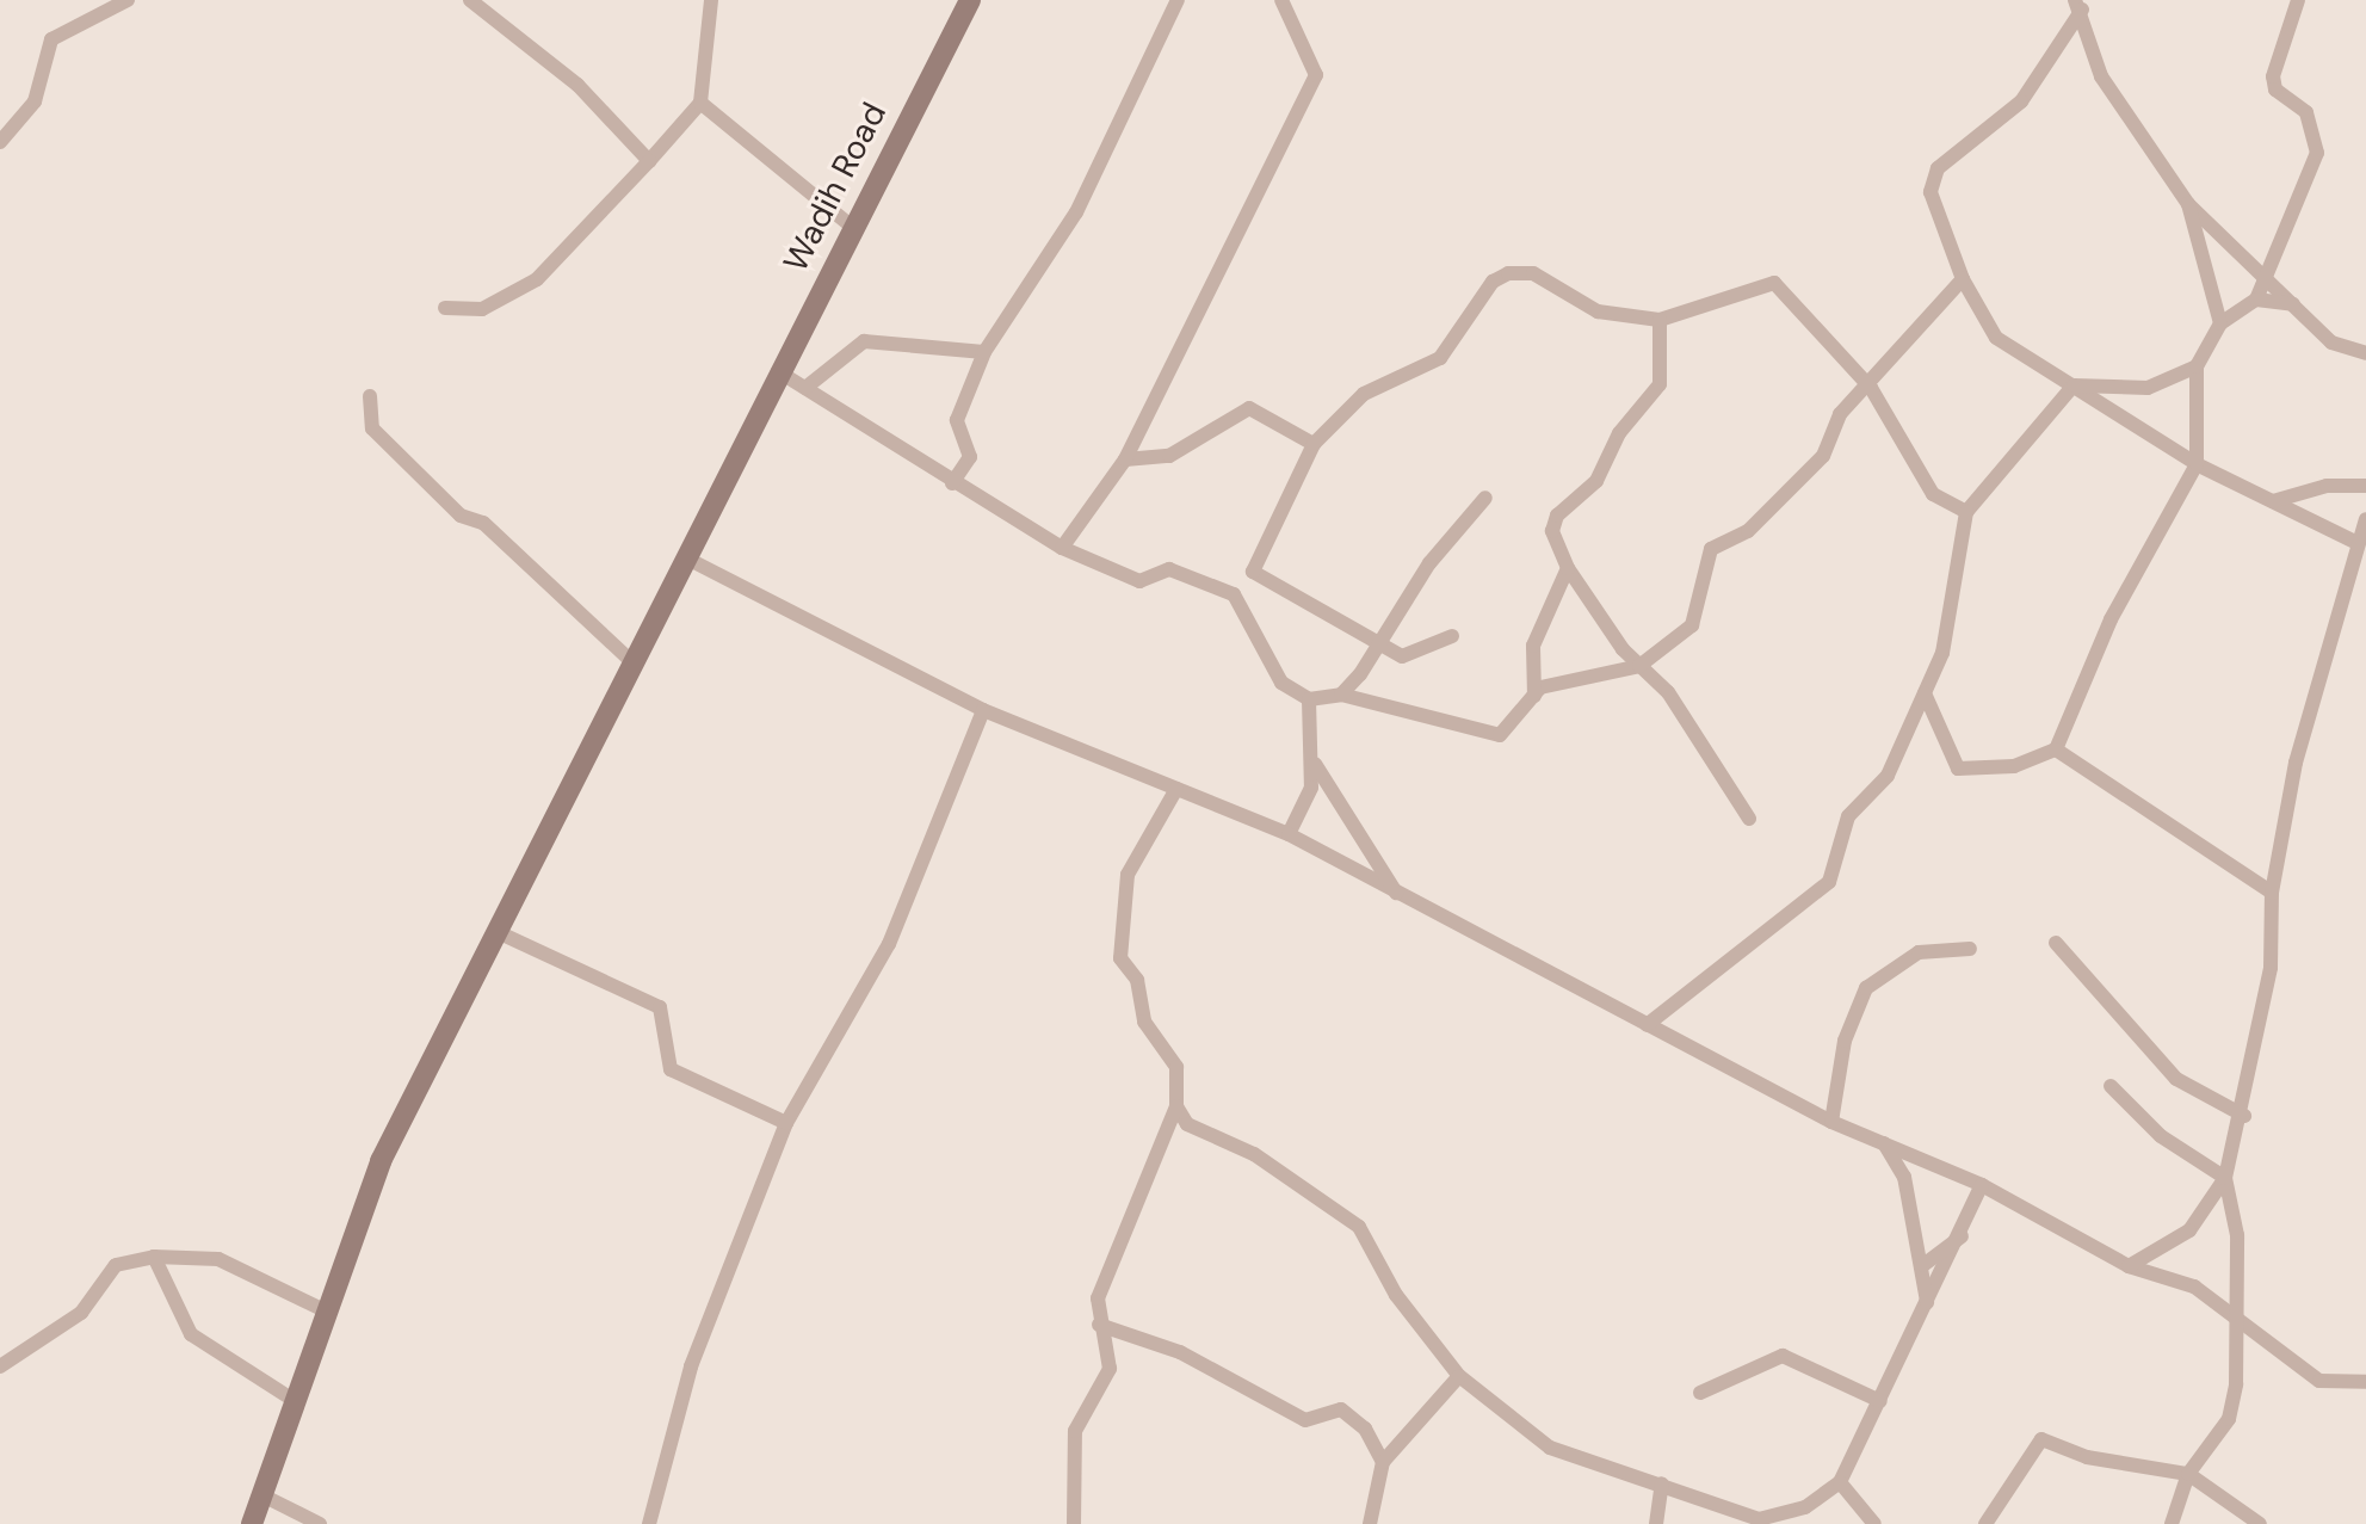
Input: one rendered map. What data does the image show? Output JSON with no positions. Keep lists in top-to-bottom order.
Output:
{
  "streets": {
    "street": ["Wadih Road"]
  }
}
